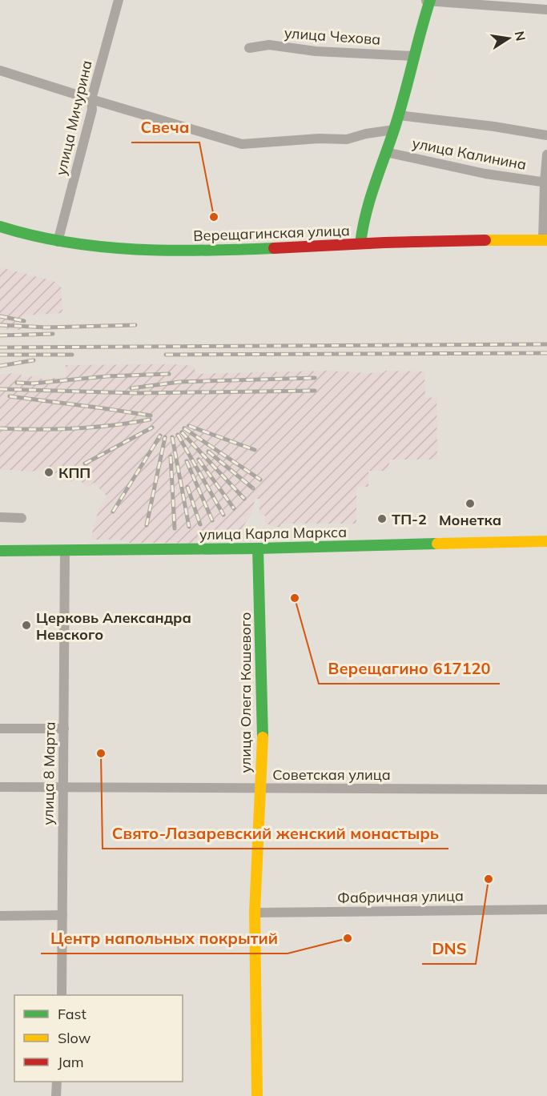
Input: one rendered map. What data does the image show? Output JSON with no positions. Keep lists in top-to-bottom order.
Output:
{
  "streets": {
    "main road": ["Верещагинская улица", "улица Карла Маркса", "улица Олега Кошевого"],
    "street": [
      "улица Чехова",
      "улица Мичурина",
      "улица Калинина",
      "улица 8 Марта",
      "Советская улица",
      "Фабричная улица"
    ]
  },
  "crossings": [
    ["улица Мичурина", "Верещагинская улица"],
    ["улица Карла Маркса", "улица Олега Кошевого"],
    ["улица Карла Маркса", "улица 8 Марта"],
    ["улица Олега Кошевого", "Советская улица"],
    ["улица Олега Кошевого", "Фабричная улица"],
    ["улица 8 Марта", "Советская улица"]
  ],
  "places": [
    "Свеча",
    "КПП",
    "Монетка",
    "ТП-2",
    "Верещагино 617120",
    "Церковь Александра Невского",
    "Свято-Лазаревский женский монастырь",
    "DNS",
    "Центр напольных покрытий"
  ],
  "legend": ["Fast", "Slow", "Jam"],
  "north": "right"
}
